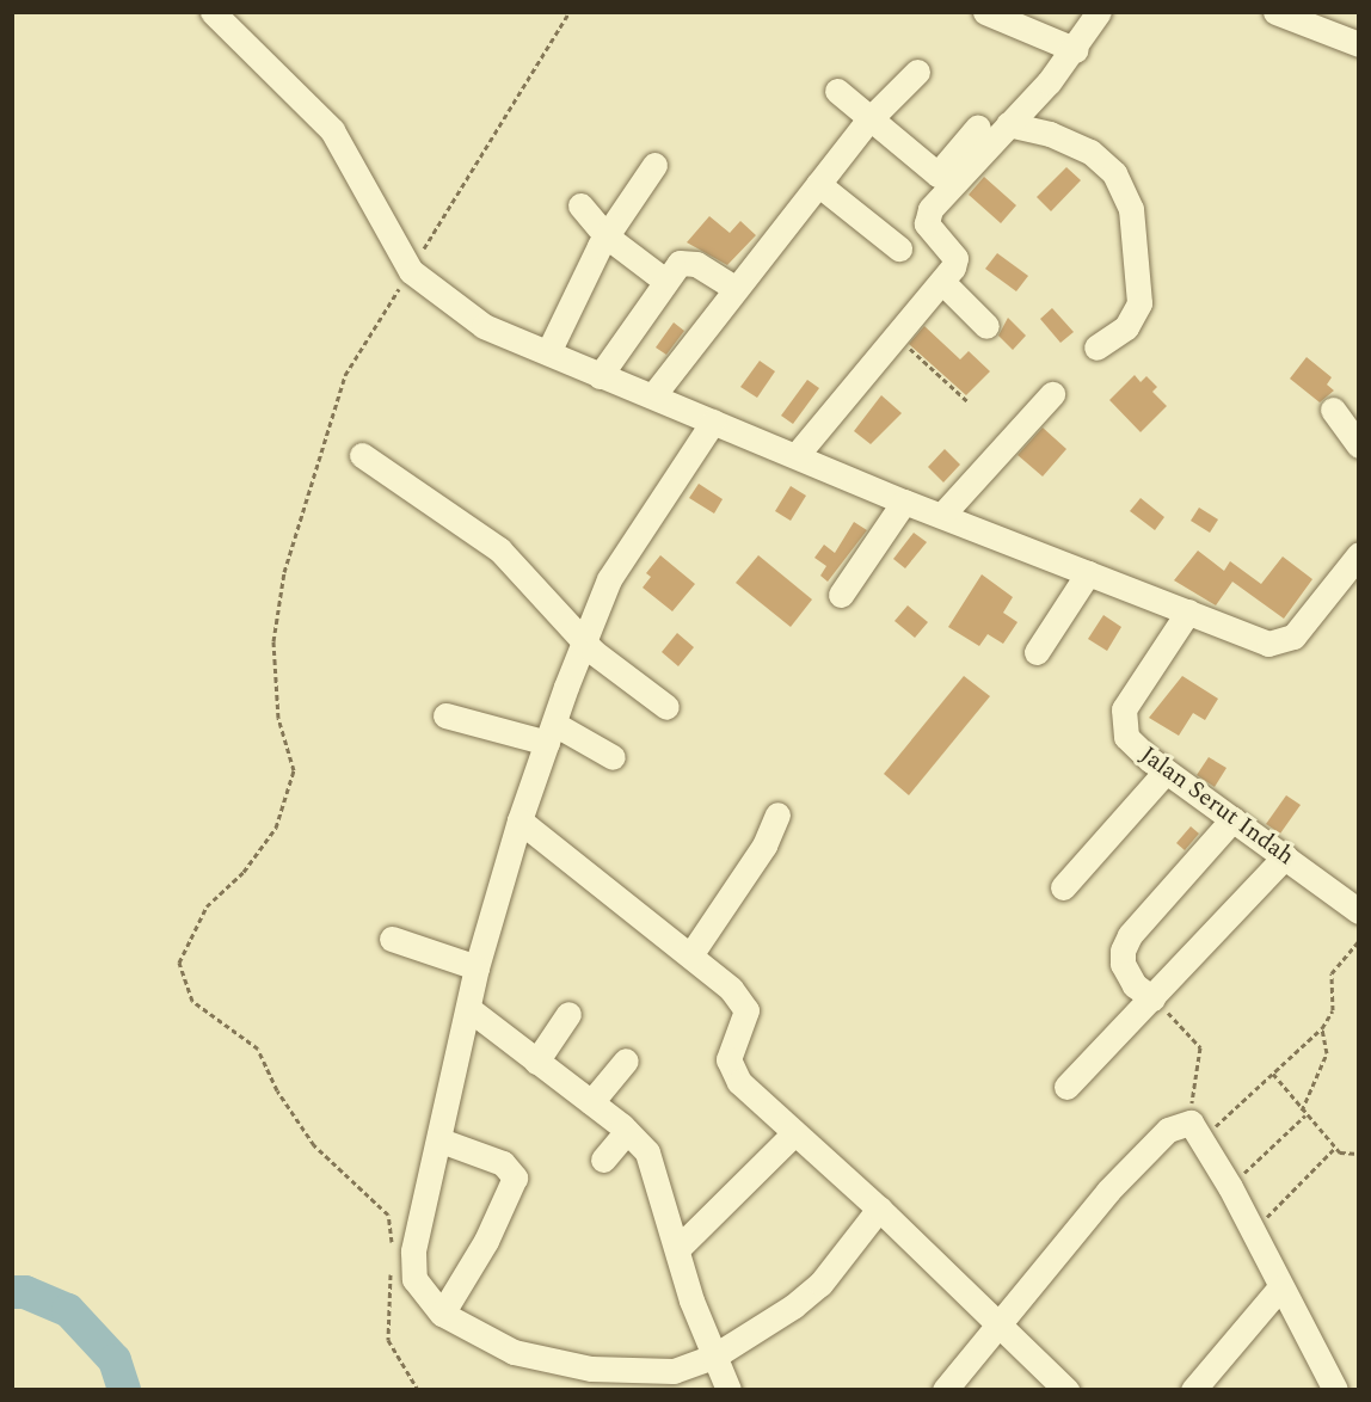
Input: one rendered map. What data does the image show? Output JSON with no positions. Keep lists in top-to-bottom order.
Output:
{
  "streets": {
    "street": ["Jalan Serut Indah"]
  }
}
